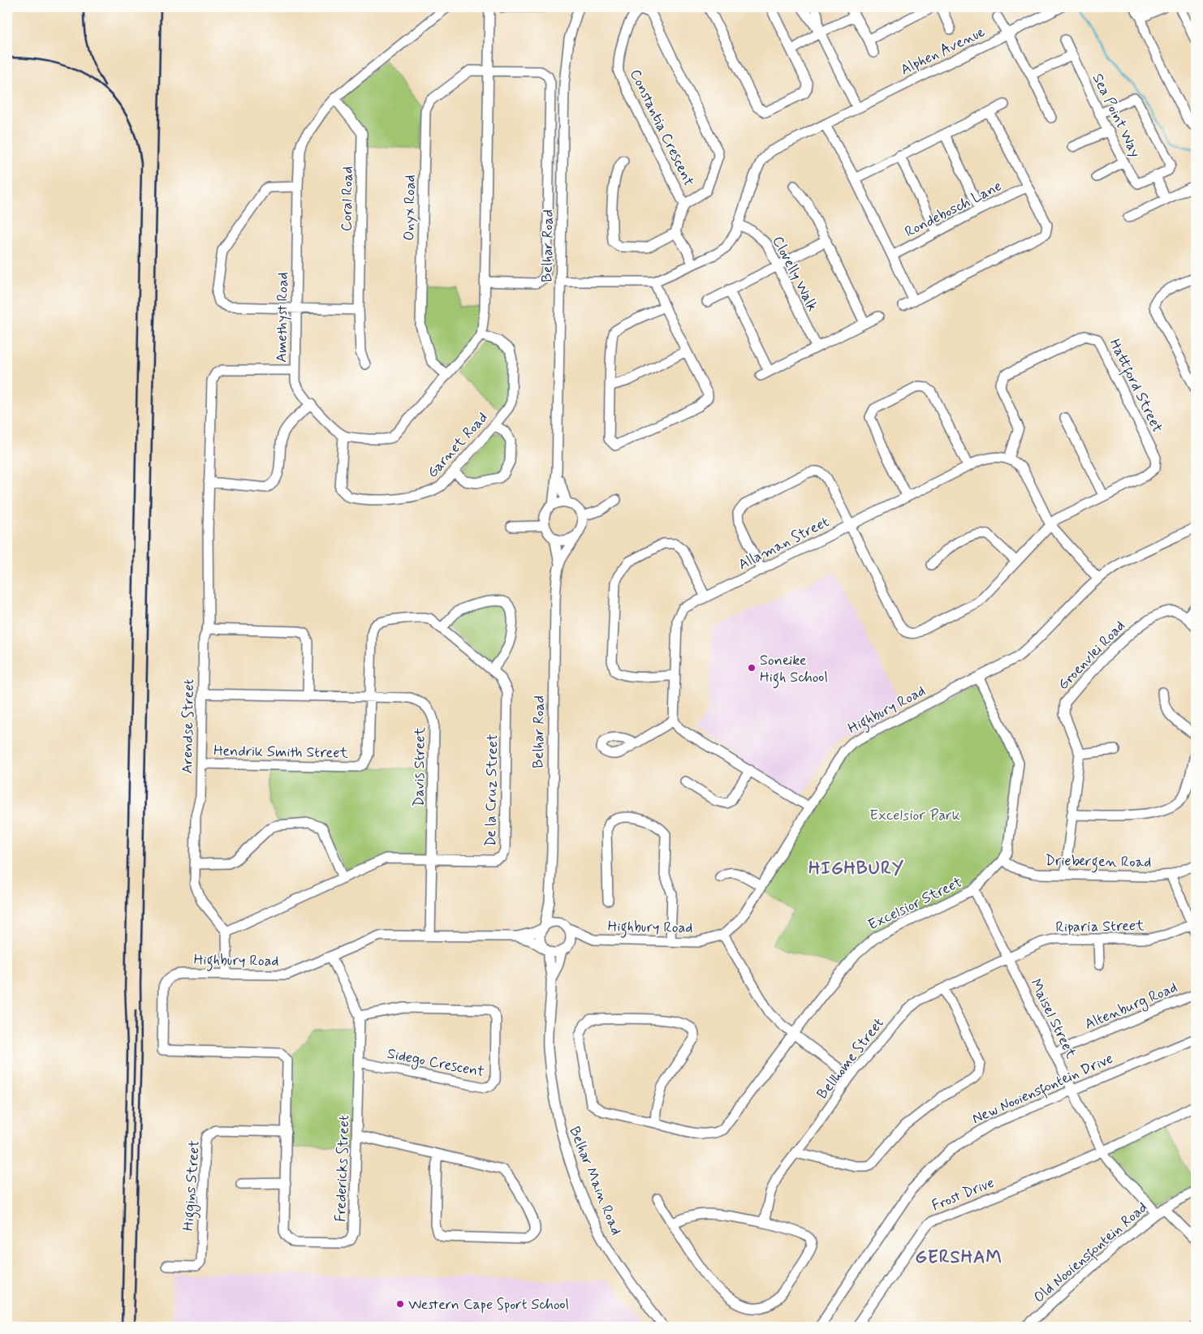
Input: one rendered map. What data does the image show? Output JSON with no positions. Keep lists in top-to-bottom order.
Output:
{
  "streets": {
    "street": [
      "Alphen Avenue",
      "Sea Point Way",
      "Constantia Crescent",
      "Coral Road",
      "Onyx Road",
      "Rondebosch Lane",
      "Belhar Road",
      "Clovelly Walk",
      "Amethyst Road",
      "Hattford Street",
      "Garnet Road",
      "Allaman Street",
      "Groenvlei Road",
      "Highbury Road",
      "Arendse Street",
      "Hendrik Smith Street",
      "Davis Street",
      "De la Cruz Street",
      "Driebergen Road",
      "Excelsior Street",
      "Riparia Street",
      "Altenburg Road",
      "Maisel Street",
      "Bellhome Street",
      "Sidego Crescent",
      "New Nooiensfontein Drive",
      "Fredericks Street",
      "Belhar Main Road",
      "Higgins Street",
      "Frost Drive",
      "Old Nooiensfontein Road"
    ]
  },
  "crossings": [
    ["Alphen Avenue", "Clovelly Walk"],
    ["Coral Road", "Amethyst Road"],
    ["Belhar Road", "Highbury Road"],
    ["Amethyst Road", "Garnet Road"],
    ["Amethyst Road", "Arendse Street"],
    ["Hattford Street", "Allaman Street"],
    ["Groenvlei Road", "Driebergen Road"],
    ["Highbury Road", "Davis Street"],
    ["Highbury Road", "Excelsior Street"],
    ["Highbury Road", "Fredericks Street"],
    ["Highbury Road", "Higgins Street"],
    ["Arendse Street", "Hendrik Smith Street"],
    ["Arendse Street", "Davis Street"],
    ["Arendse Street", "De la Cruz Street"],
    ["Hendrik Smith Street", "Davis Street"],
    ["Hendrik Smith Street", "De la Cruz Street"],
    ["Davis Street", "De la Cruz Street"],
    ["Driebergen Road", "Excelsior Street"],
    ["Excelsior Street", "Maisel Street"],
    ["Riparia Street", "Maisel Street"],
    ["Riparia Street", "Bellhome Street"],
    ["Altenburg Road", "Maisel Street"],
    ["Maisel Street", "Bellhome Street"],
    ["Maisel Street", "New Nooiensfontein Drive"],
    ["Maisel Street", "Frost Drive"],
    ["Maisel Street", "Old Nooiensfontein Road"],
    ["Sidego Crescent", "Fredericks Street"],
    ["Fredericks Street", "Higgins Street"]
  ],
  "districts": ["HIGHBURY", "GERSHAM"],
  "parks": ["Excelsior Park"],
  "places": ["Soneike High School", "Western Cape Sport School"]
}
